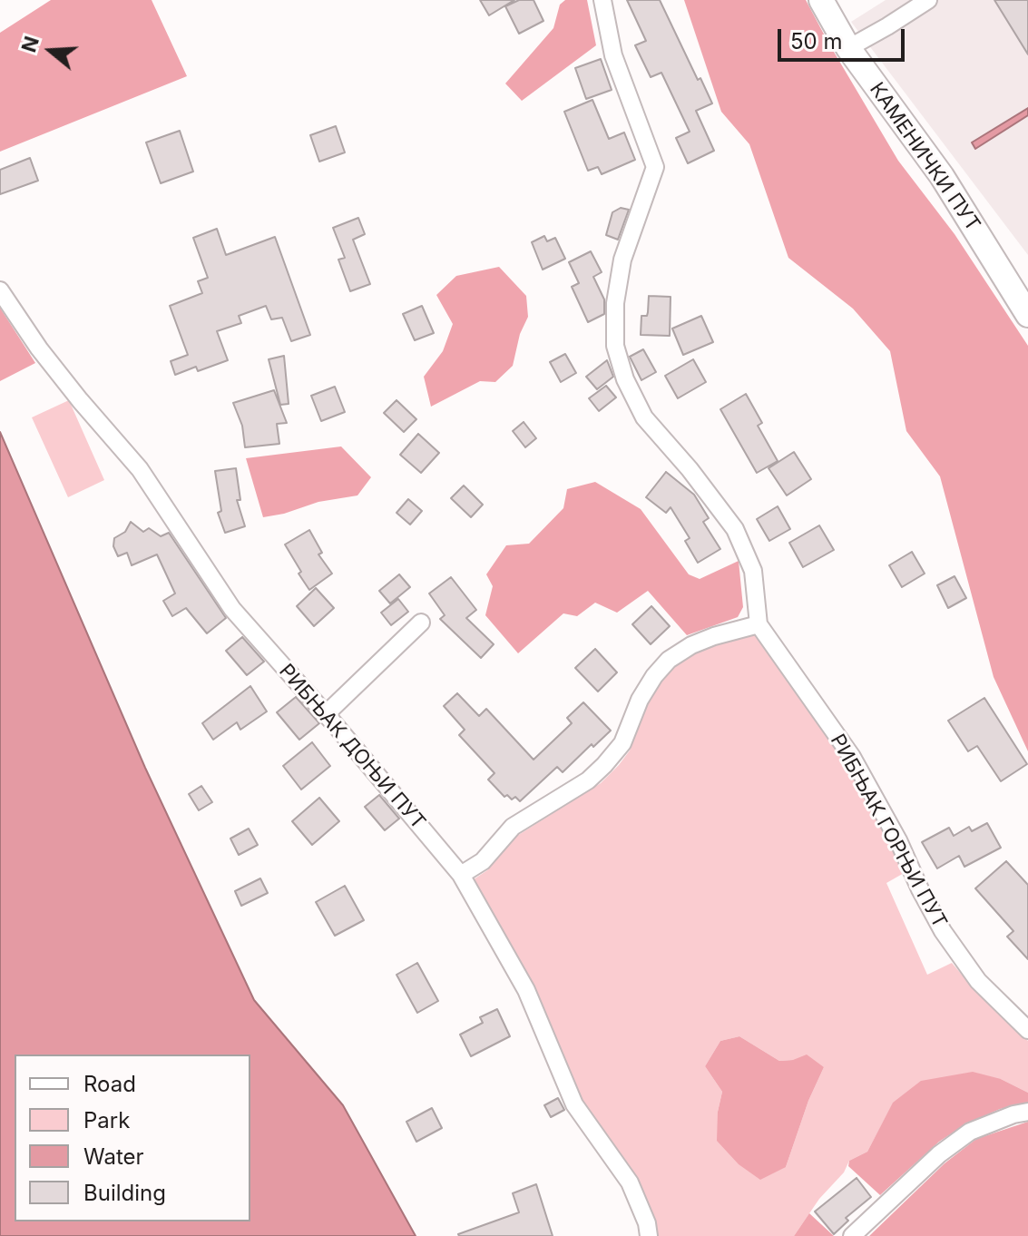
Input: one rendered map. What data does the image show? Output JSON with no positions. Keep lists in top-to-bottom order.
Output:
{
  "streets": {
    "main road": ["КАМЕНИЧКИ ПУТ"],
    "street": ["РИБЊАК ДОЊИ ПУТ", "РИБЊАК ГОРЊИ ПУТ"]
  },
  "legend": [
    "Road",
    "Park",
    "Water",
    "Building"
  ],
  "scale_bar": "50 m",
  "north": "left"
}
